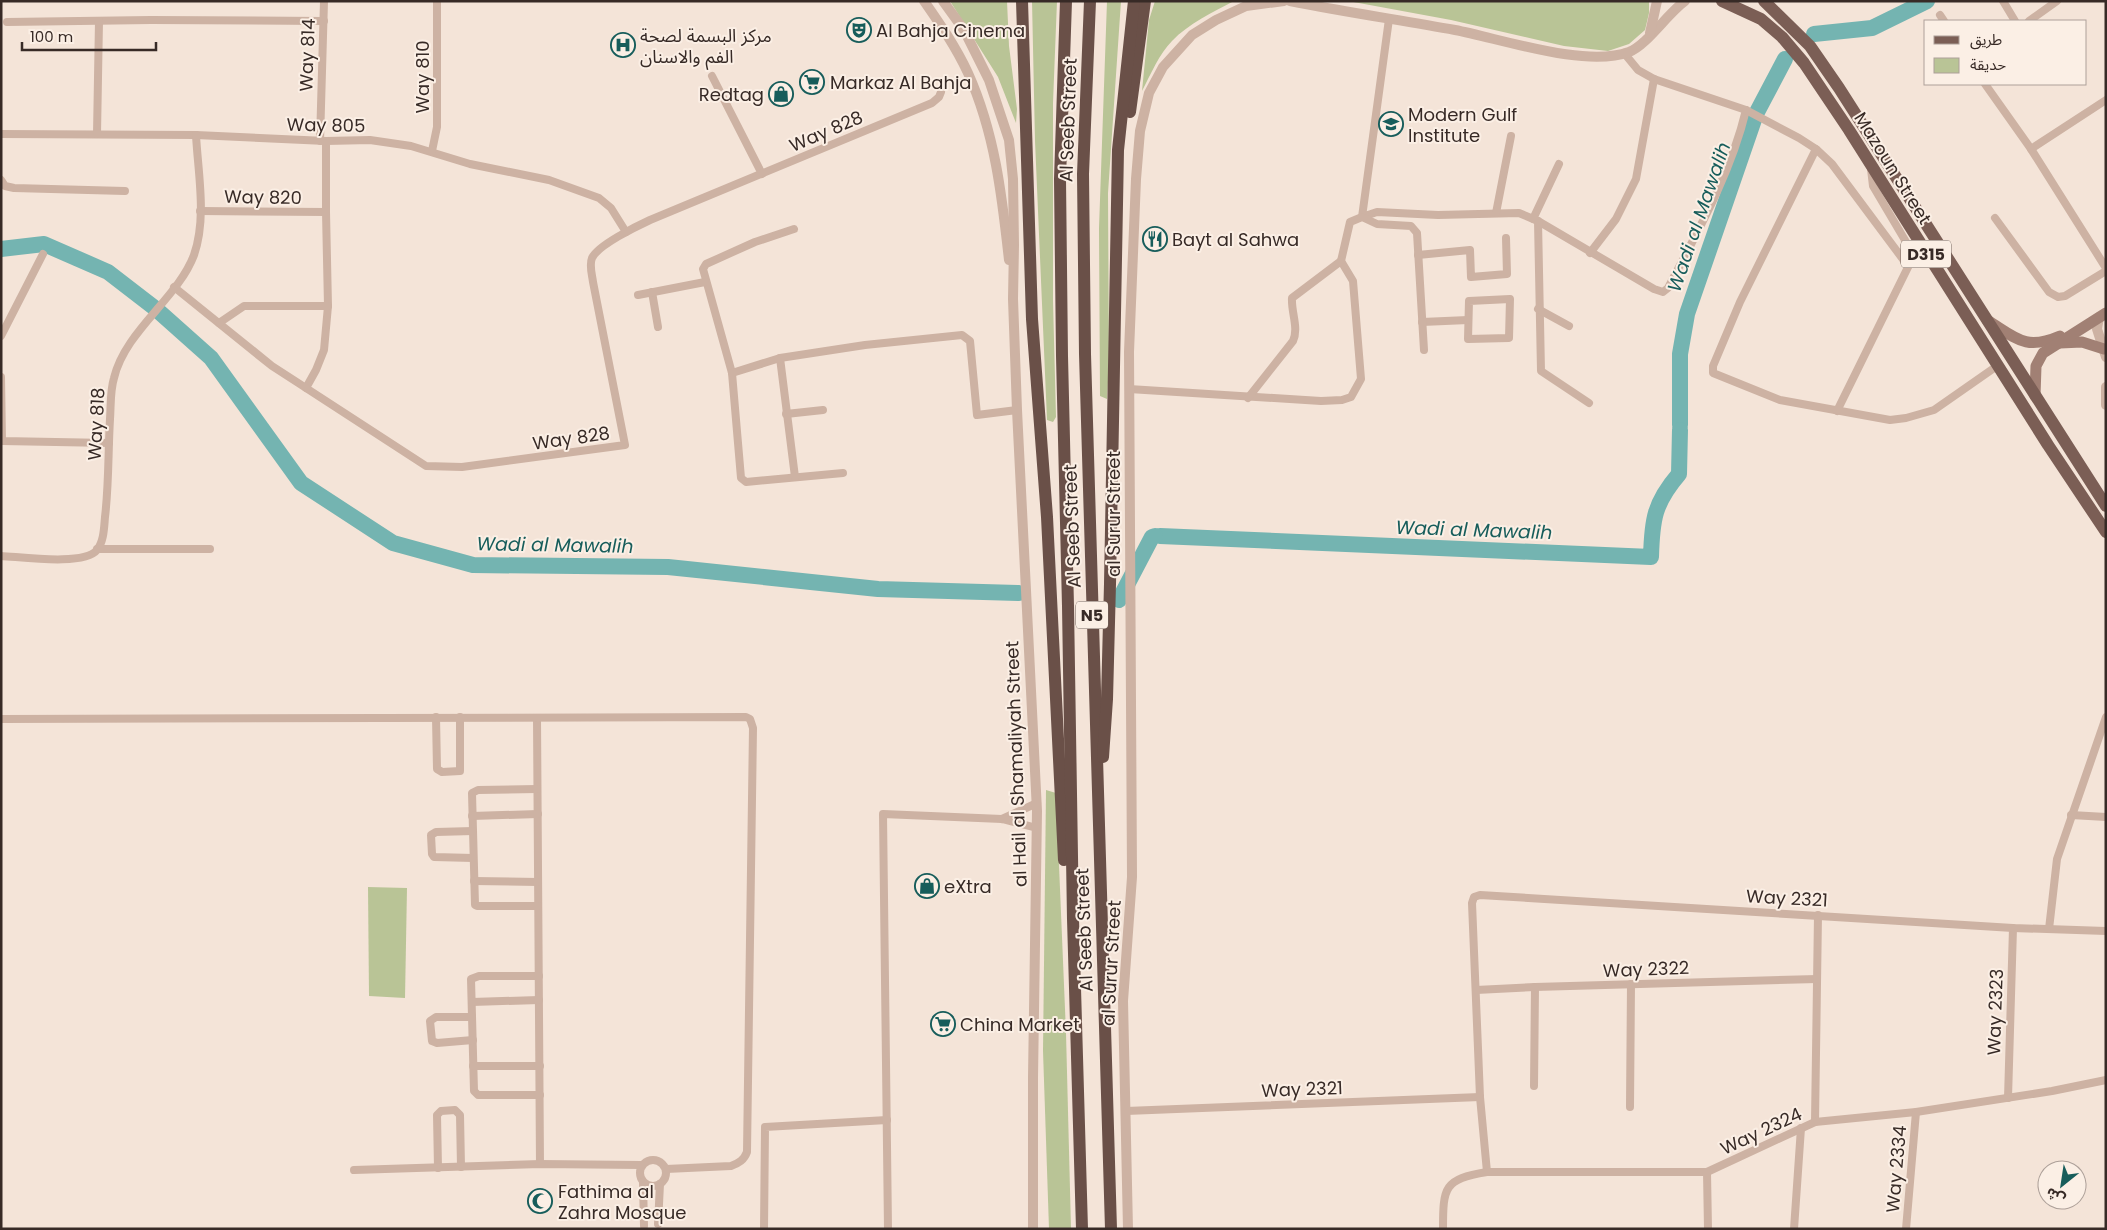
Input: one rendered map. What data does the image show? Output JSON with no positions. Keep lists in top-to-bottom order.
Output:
{
  "streets": {
    "highway": ["Al Seeb Street", "N5"],
    "main road": ["Mazoun Street", "D315"],
    "street": [
      "Way 814",
      "Way 810",
      "Way 805",
      "Way 828",
      "Way 820",
      "Way 818",
      "al Surur Street",
      "al Hail al Shamaliyah Street",
      "Way 2321",
      "Way 2322",
      "Way 2323",
      "Way 2324",
      "Way 2334"
    ]
  },
  "crossings": [
    ["Way 814", "Way 805"],
    ["Way 810", "Way 805"],
    ["Way 805", "Way 828"],
    ["Way 805", "Way 818"],
    ["Way 820", "Way 818"],
    ["al Surur Street", "Way 2321"],
    ["Way 2321", "Way 2322"],
    ["Way 2321", "Way 2323"],
    ["Way 2323", "Way 2324"],
    ["Way 2324", "Way 2334"]
  ],
  "water": ["Wadi al Mawalih"],
  "places": {
    "theatre": ["Al Bahja Cinema"],
    "hospital": ["مركز البسمة لصحة الفم والاسنان"],
    "supermarket": ["Markaz Al Bahja", "China Market"],
    "shop": ["Redtag", "eXtra"],
    "school or university": ["Modern Gulf Institute"],
    "restaurant": ["Bayt al Sahwa"],
    "mosque": ["Fathima al Zahra Mosque"]
  },
  "legend": ["طريق", "حديقة"],
  "scale_bar": "100 m",
  "north": "bottom left"
}
